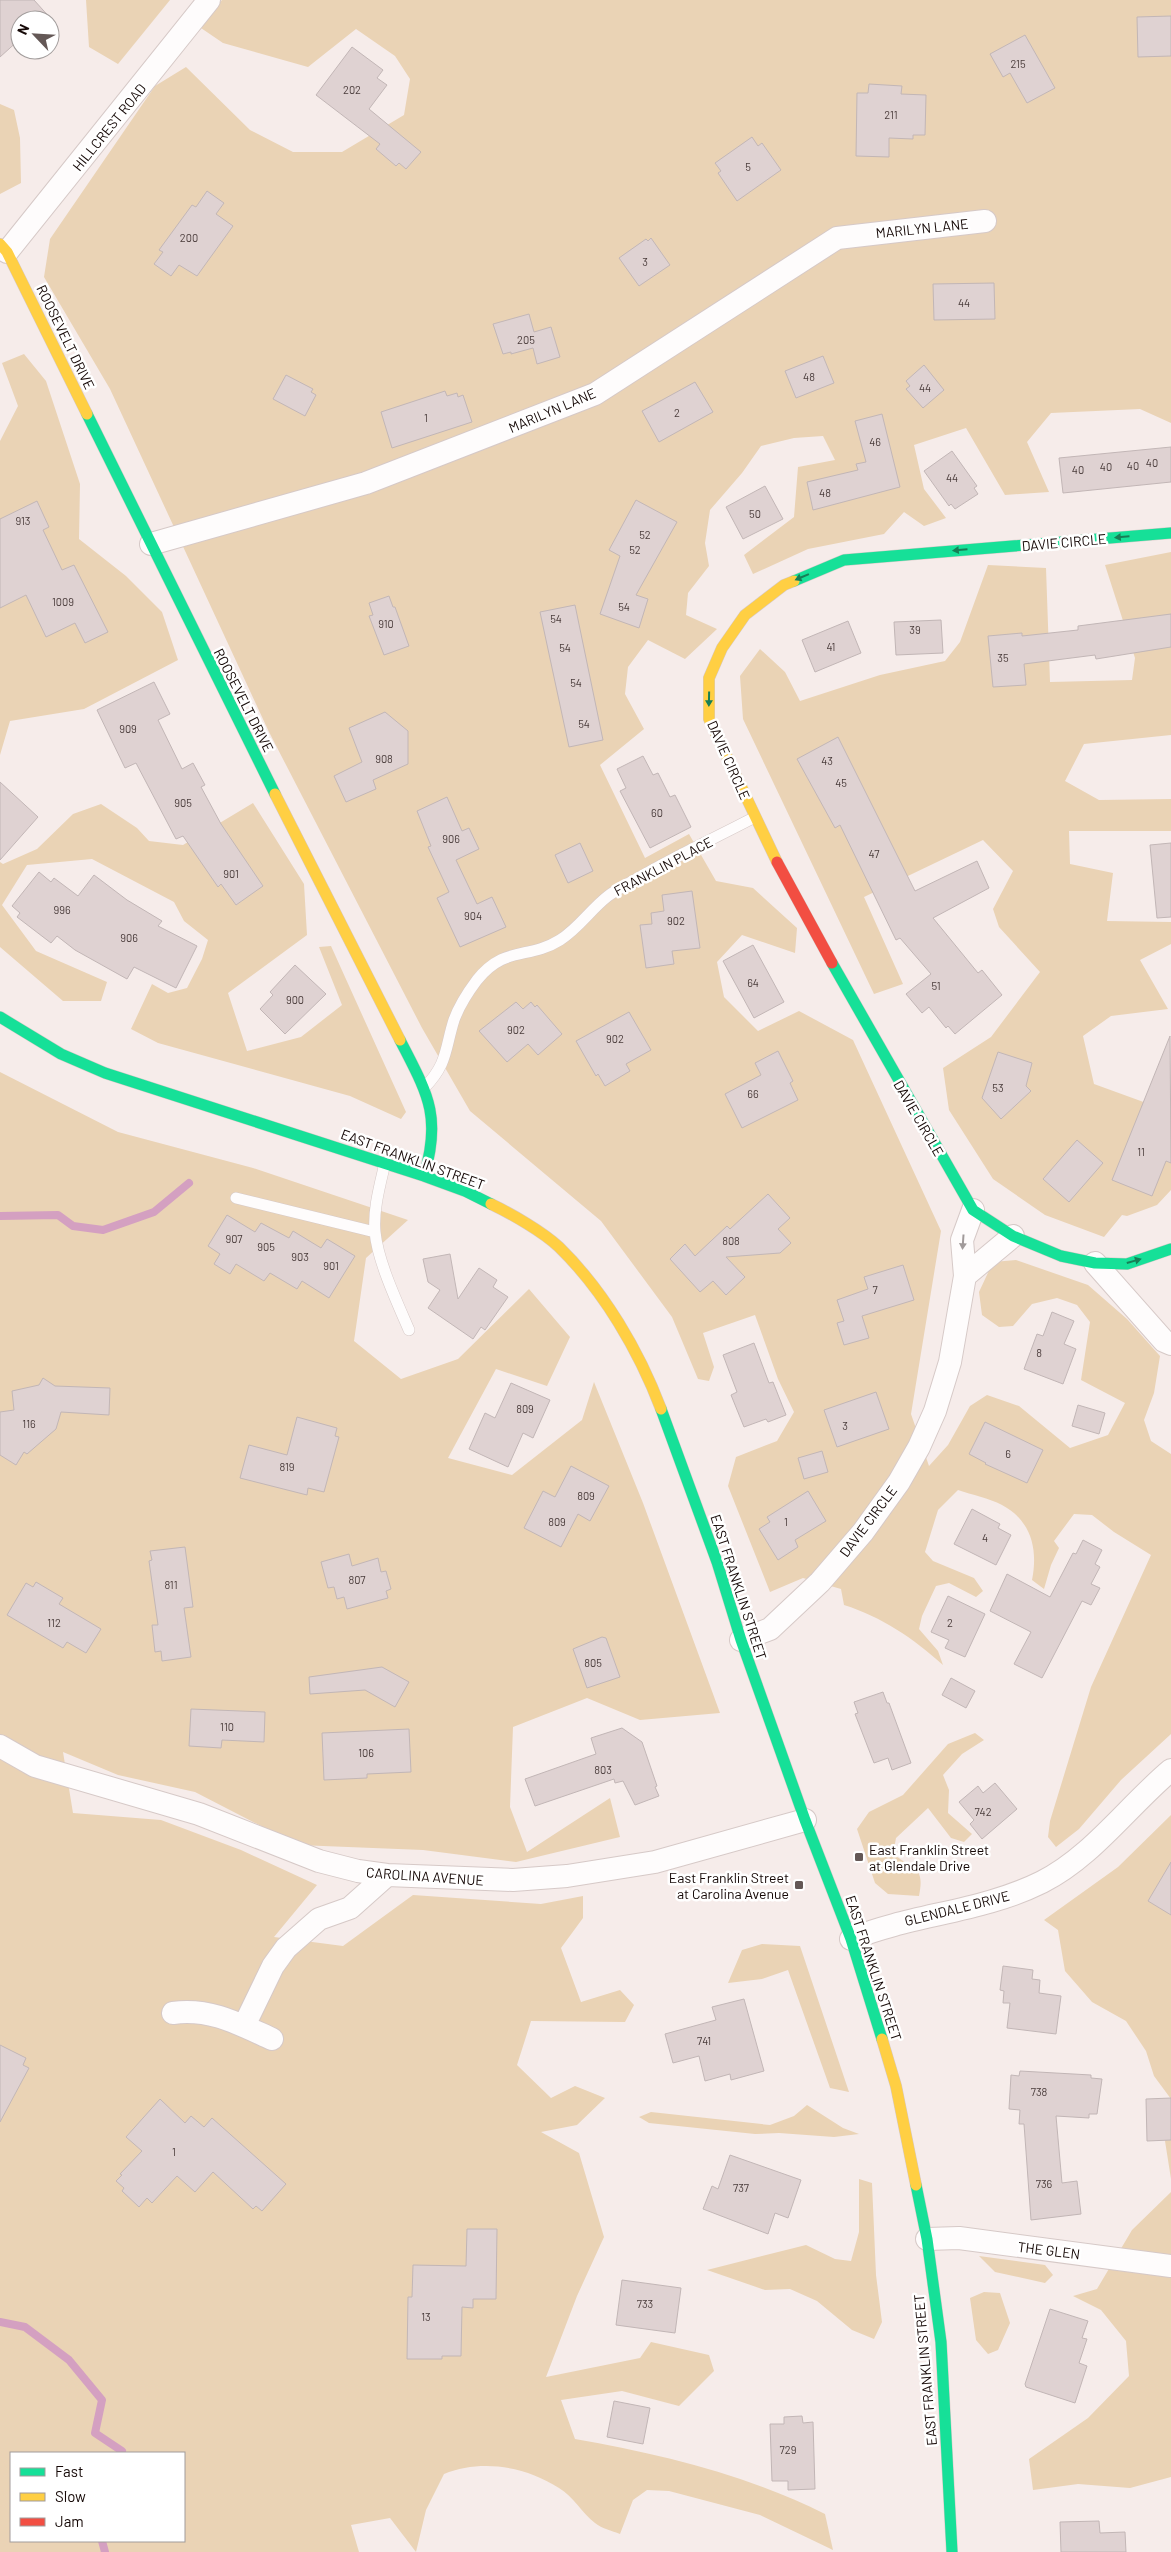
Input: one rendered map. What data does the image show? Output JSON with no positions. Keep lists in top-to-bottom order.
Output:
{
  "streets": {
    "street": [
      "HILLCREST ROAD",
      "MARILYN LANE",
      "ROOSEVELT DRIVE",
      "DAVIE CIRCLE",
      "EAST FRANKLIN STREET",
      "CAROLINA AVENUE",
      "GLENDALE DRIVE",
      "THE GLEN"
    ],
    "lane": ["FRANKLIN PLACE"]
  },
  "crossings": [
    ["HILLCREST ROAD", "ROOSEVELT DRIVE"],
    ["MARILYN LANE", "ROOSEVELT DRIVE"],
    ["ROOSEVELT DRIVE", "FRANKLIN PLACE"],
    ["ROOSEVELT DRIVE", "EAST FRANKLIN STREET"],
    ["DAVIE CIRCLE", "FRANKLIN PLACE"],
    ["DAVIE CIRCLE", "EAST FRANKLIN STREET"],
    ["EAST FRANKLIN STREET", "CAROLINA AVENUE"],
    ["EAST FRANKLIN STREET", "GLENDALE DRIVE"],
    ["EAST FRANKLIN STREET", "THE GLEN"]
  ],
  "places": {
    "transit": ["East Franklin Street at Glendale Drive", "East Franklin Street at Carolina Avenue"]
  },
  "house_numbers": [
    "215",
    "202",
    "211",
    "5",
    "200",
    "3",
    "44",
    "205",
    "48",
    "44",
    "2",
    "1",
    "46",
    "40",
    "40",
    "40",
    "40",
    "44",
    "48",
    "50",
    "913",
    "52",
    "52",
    "1009",
    "54",
    "54",
    "910",
    "39",
    "41",
    "54",
    "35",
    "54",
    "54",
    "909",
    "908",
    "43",
    "45",
    "905",
    "60",
    "906",
    "47",
    "901",
    "996",
    "904",
    "902",
    "906",
    "64",
    "51",
    "900",
    "902",
    "902",
    "53",
    "66",
    "11",
    "907",
    "808",
    "905",
    "903",
    "901",
    "7",
    "8",
    "809",
    "116",
    "3",
    "6",
    "819",
    "809",
    "809",
    "1",
    "4",
    "807",
    "811",
    "112",
    "2",
    "805",
    "110",
    "106",
    "803",
    "742",
    "741",
    "738",
    "1",
    "736",
    "737",
    "733",
    "13",
    "729"
  ],
  "legend": ["Fast", "Slow", "Jam"],
  "north": "top left"
}
